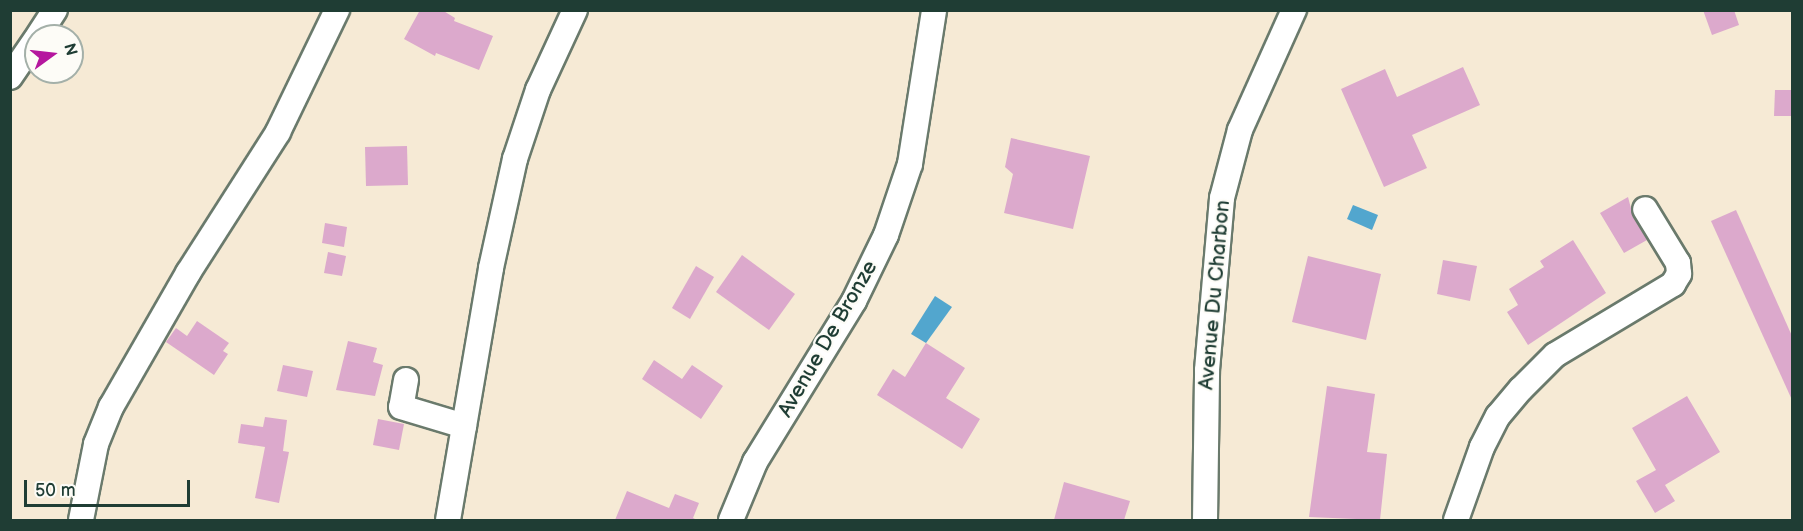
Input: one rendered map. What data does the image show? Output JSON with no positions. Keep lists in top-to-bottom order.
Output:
{
  "streets": {
    "street": ["Avenue Du Charbon", "Avenue De Bronze"]
  },
  "scale_bar": "50 m",
  "north": "right"
}
